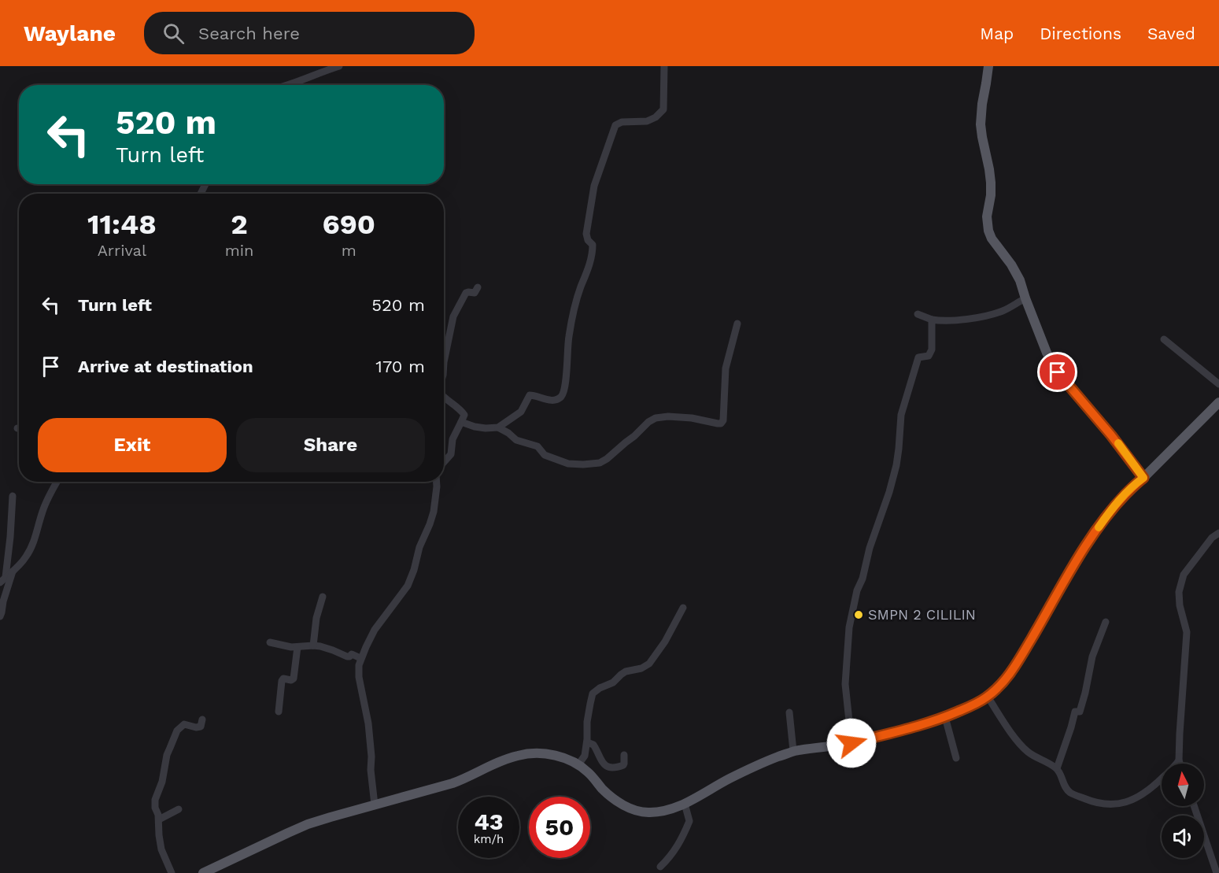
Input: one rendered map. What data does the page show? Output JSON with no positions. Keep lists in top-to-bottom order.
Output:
{
  "places": ["SMPN 2 CILILIN"],
  "north": "top",
  "page": {
    "header": "Waylane",
    "search": "Search here",
    "nav": ["Map", "Directions", "Saved"],
    "turn": ["520 m", "Turn left"],
    "eta": [
      "11:48",
      "Arrival",
      "2",
      "min",
      "690",
      "m"
    ],
    "list": [
      {
        "name": "Turn left",
        "value": "520 m"
      },
      {
        "name": "Arrive at destination",
        "value": "170 m"
      }
    ],
    "buttons": ["Exit", "Share"],
    "speed": "43 km/h",
    "limit": "50"
  }
}
